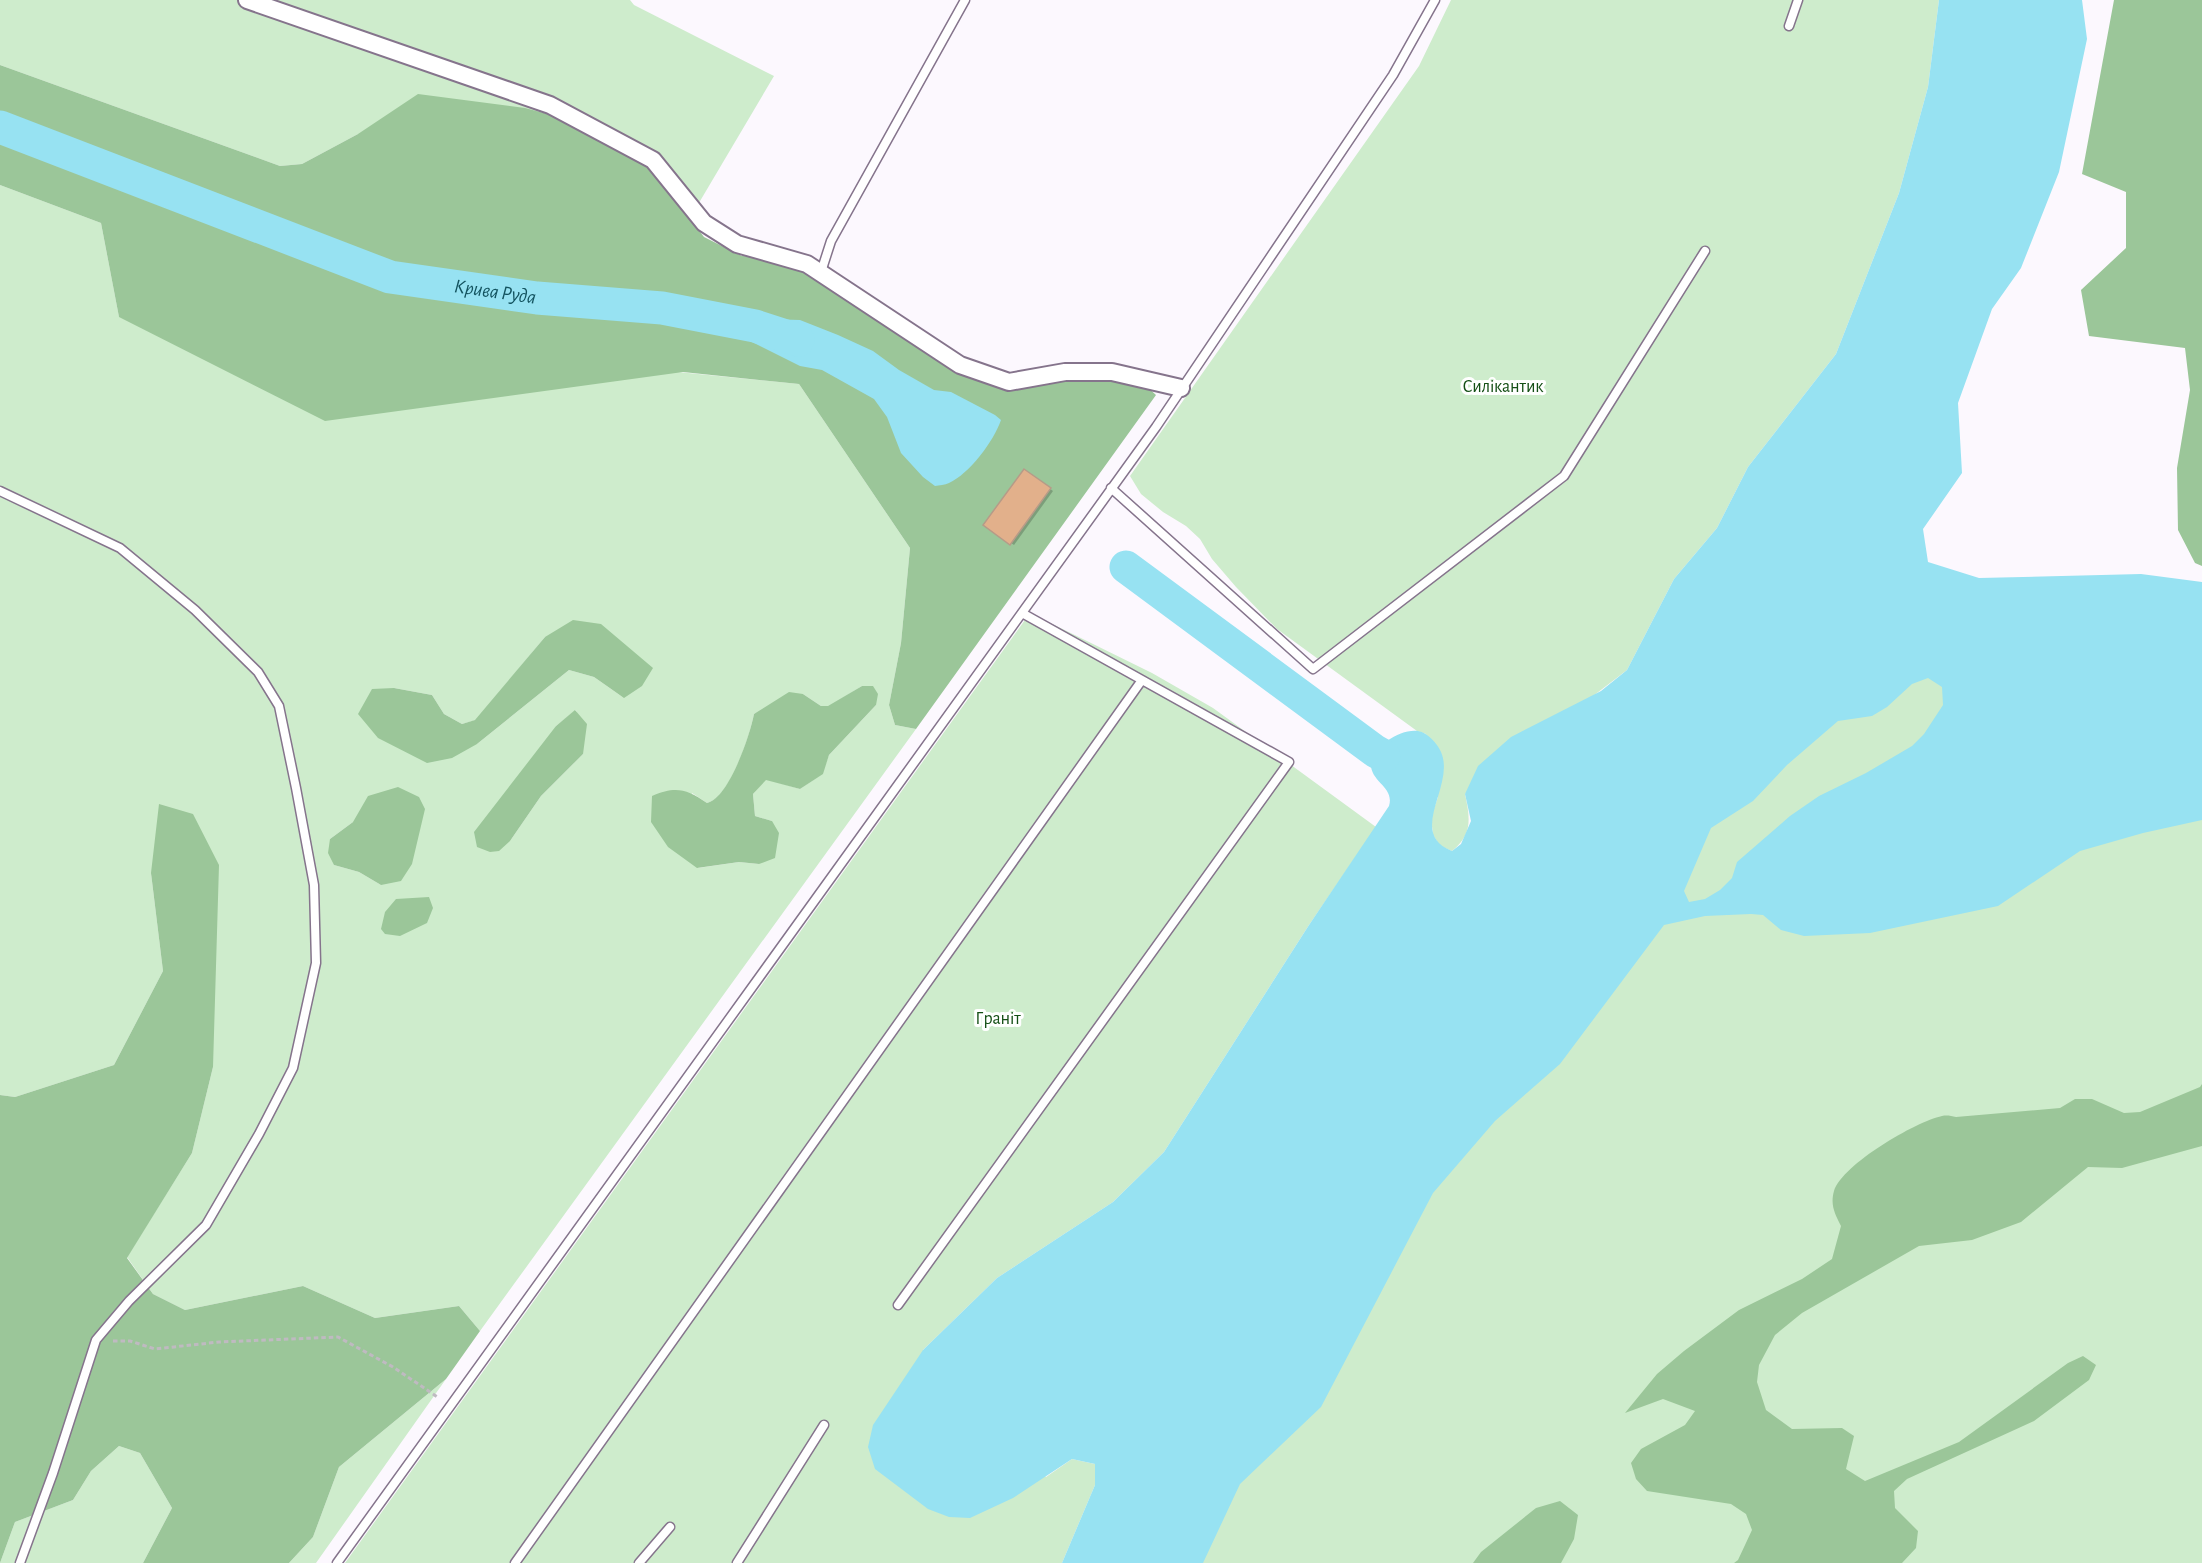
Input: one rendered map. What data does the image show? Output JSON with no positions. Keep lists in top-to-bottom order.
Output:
{
  "water": ["Крива Руда"],
  "parks": ["Силікантик", "Граніт"]
}
